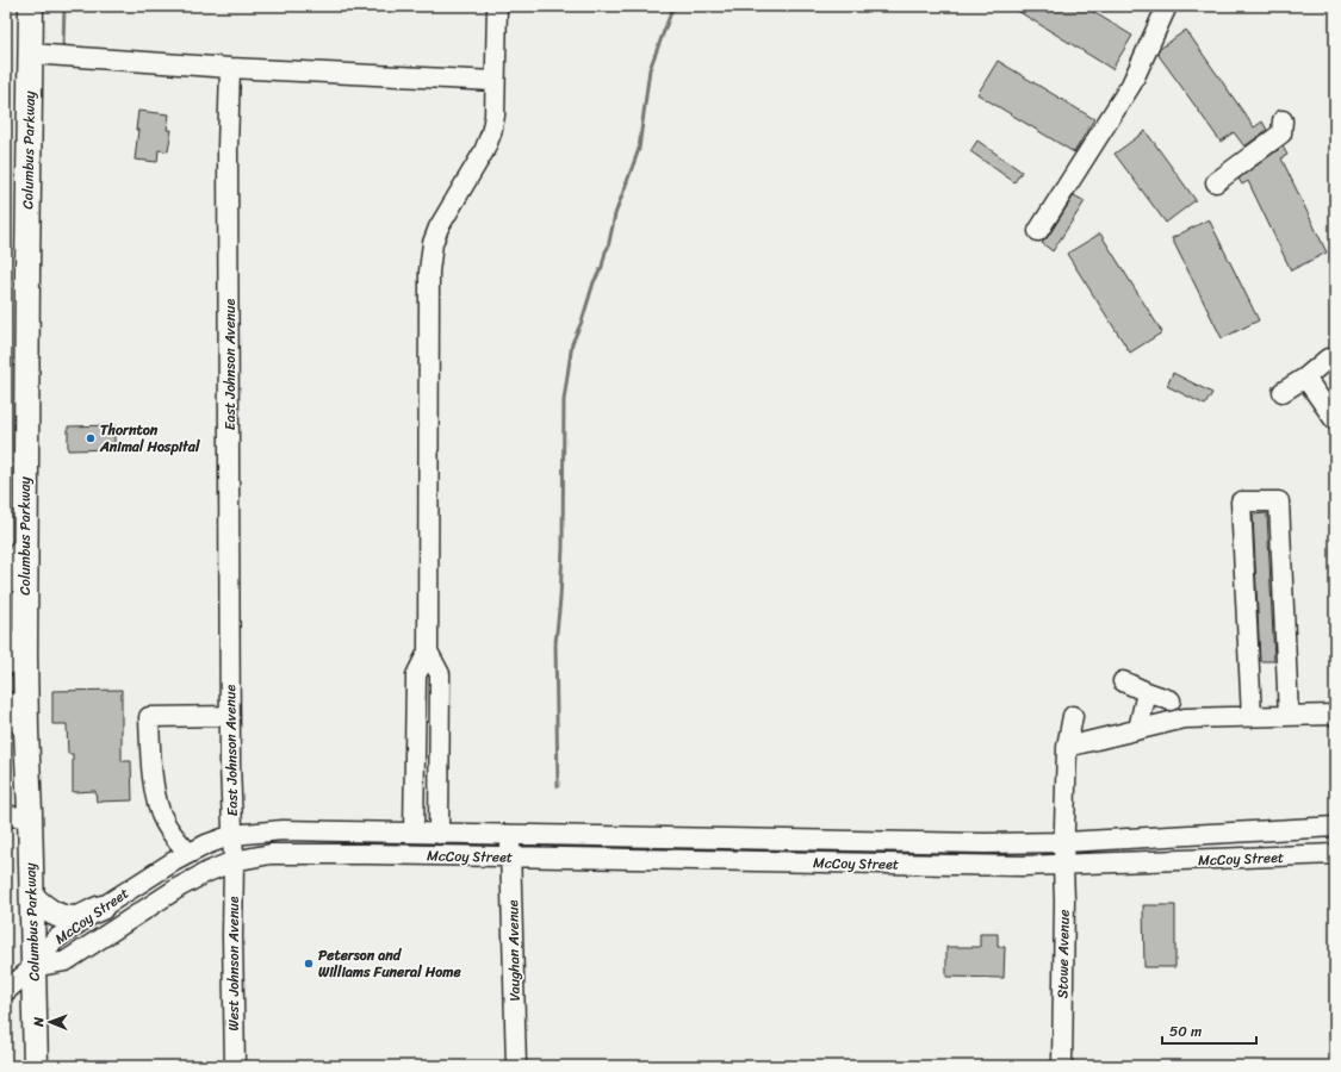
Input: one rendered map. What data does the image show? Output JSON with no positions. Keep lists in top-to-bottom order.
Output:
{
  "streets": {
    "main road": ["Columbus Parkway"],
    "street": [
      "East Johnson Avenue",
      "McCoy Street",
      "Vaughan Avenue",
      "Stowe Avenue",
      "West Johnson Avenue"
    ]
  },
  "crossings": [
    ["Columbus Parkway", "McCoy Street"],
    ["East Johnson Avenue", "McCoy Street"],
    ["East Johnson Avenue", "West Johnson Avenue"],
    ["McCoy Street", "Vaughan Avenue"],
    ["McCoy Street", "Stowe Avenue"],
    ["McCoy Street", "West Johnson Avenue"]
  ],
  "places": ["Thornton Animal Hospital", "Peterson and Williams Funeral Home"],
  "scale_bar": "50 m",
  "north": "left"
}
